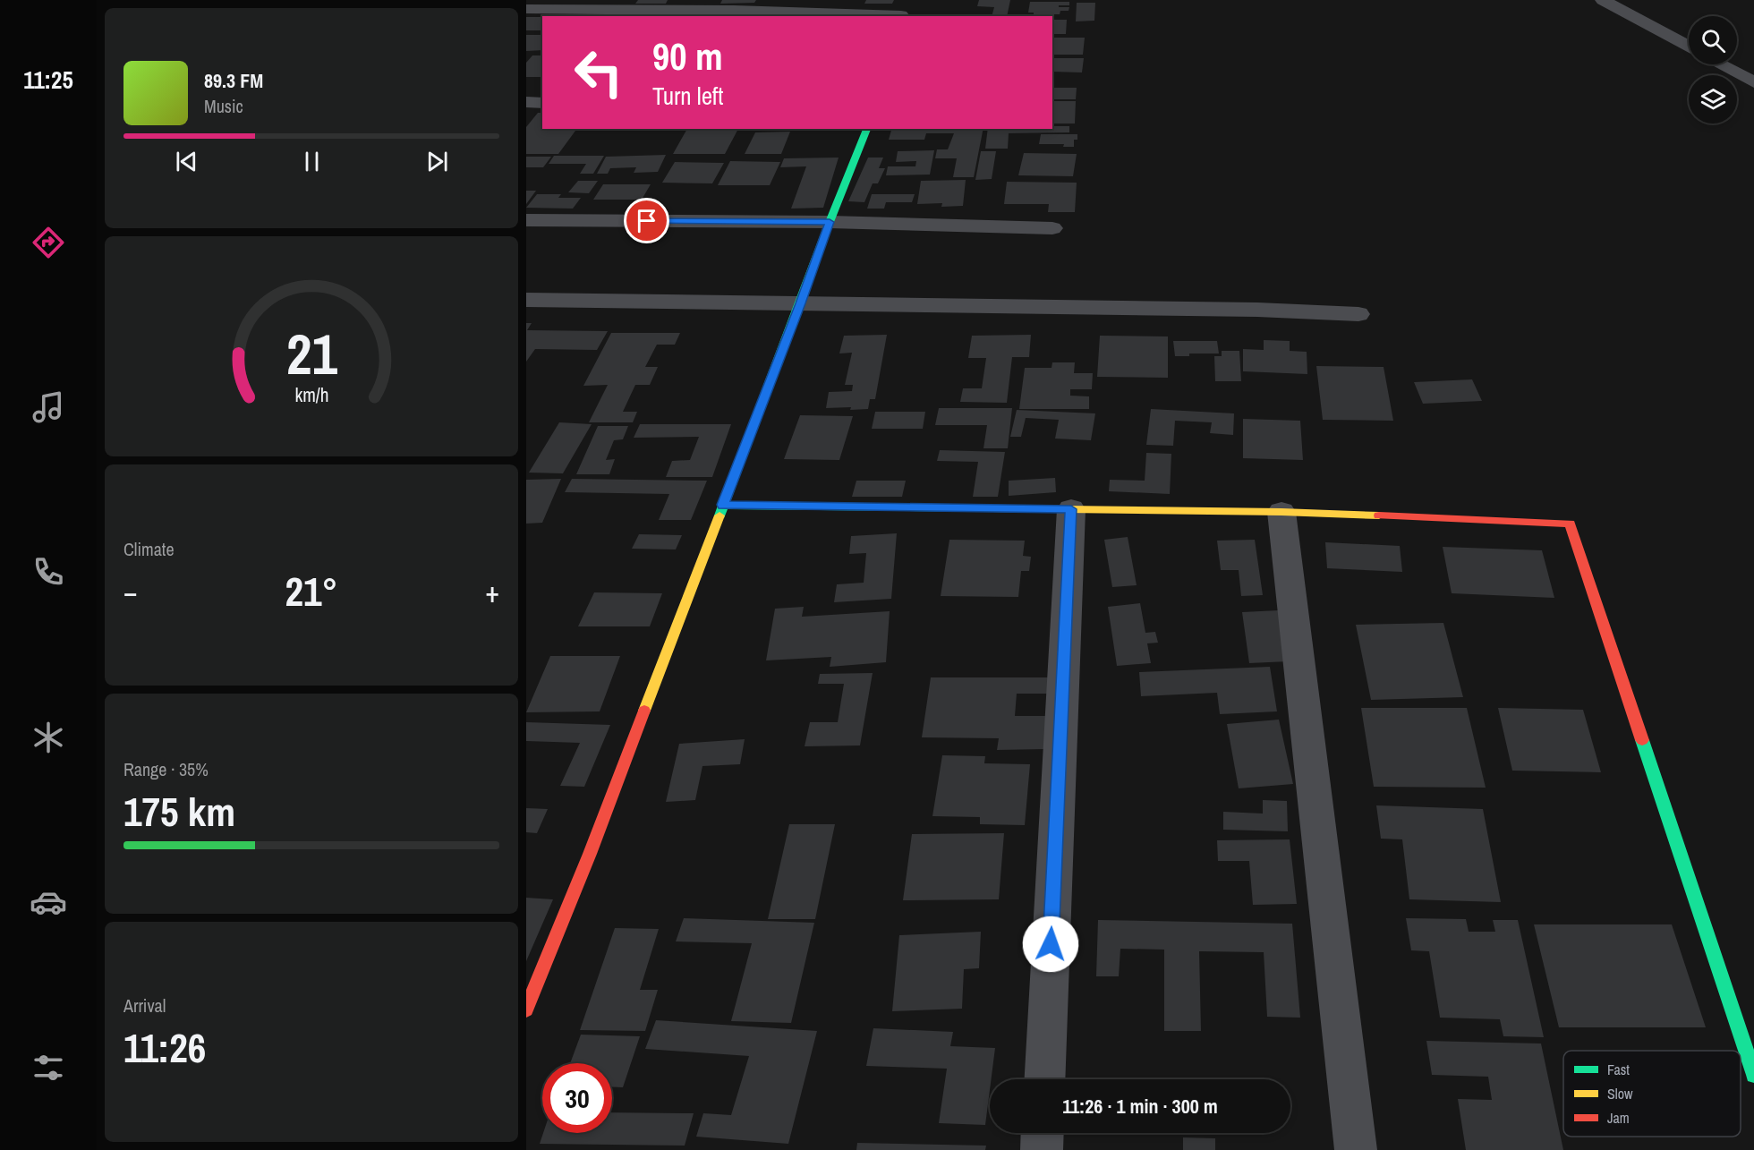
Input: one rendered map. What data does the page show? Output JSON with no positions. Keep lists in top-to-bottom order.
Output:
{
  "legend": ["Fast", "Slow", "Jam"],
  "page": {
    "tabs": "11:25",
    "turn": ["90 m", "Turn left"],
    "song": ["89.3 FM", "Music"],
    "tile": [
      "Climate",
      ["Range · 35%", "175 km"],
      ["Arrival", "11:26"]
    ],
    "heat": ["−", "21°", "+"],
    "limit": "30",
    "trip": "11:26 · 1 min · 300 m",
    "gauge": ["21", "km/h"]
  }
}
